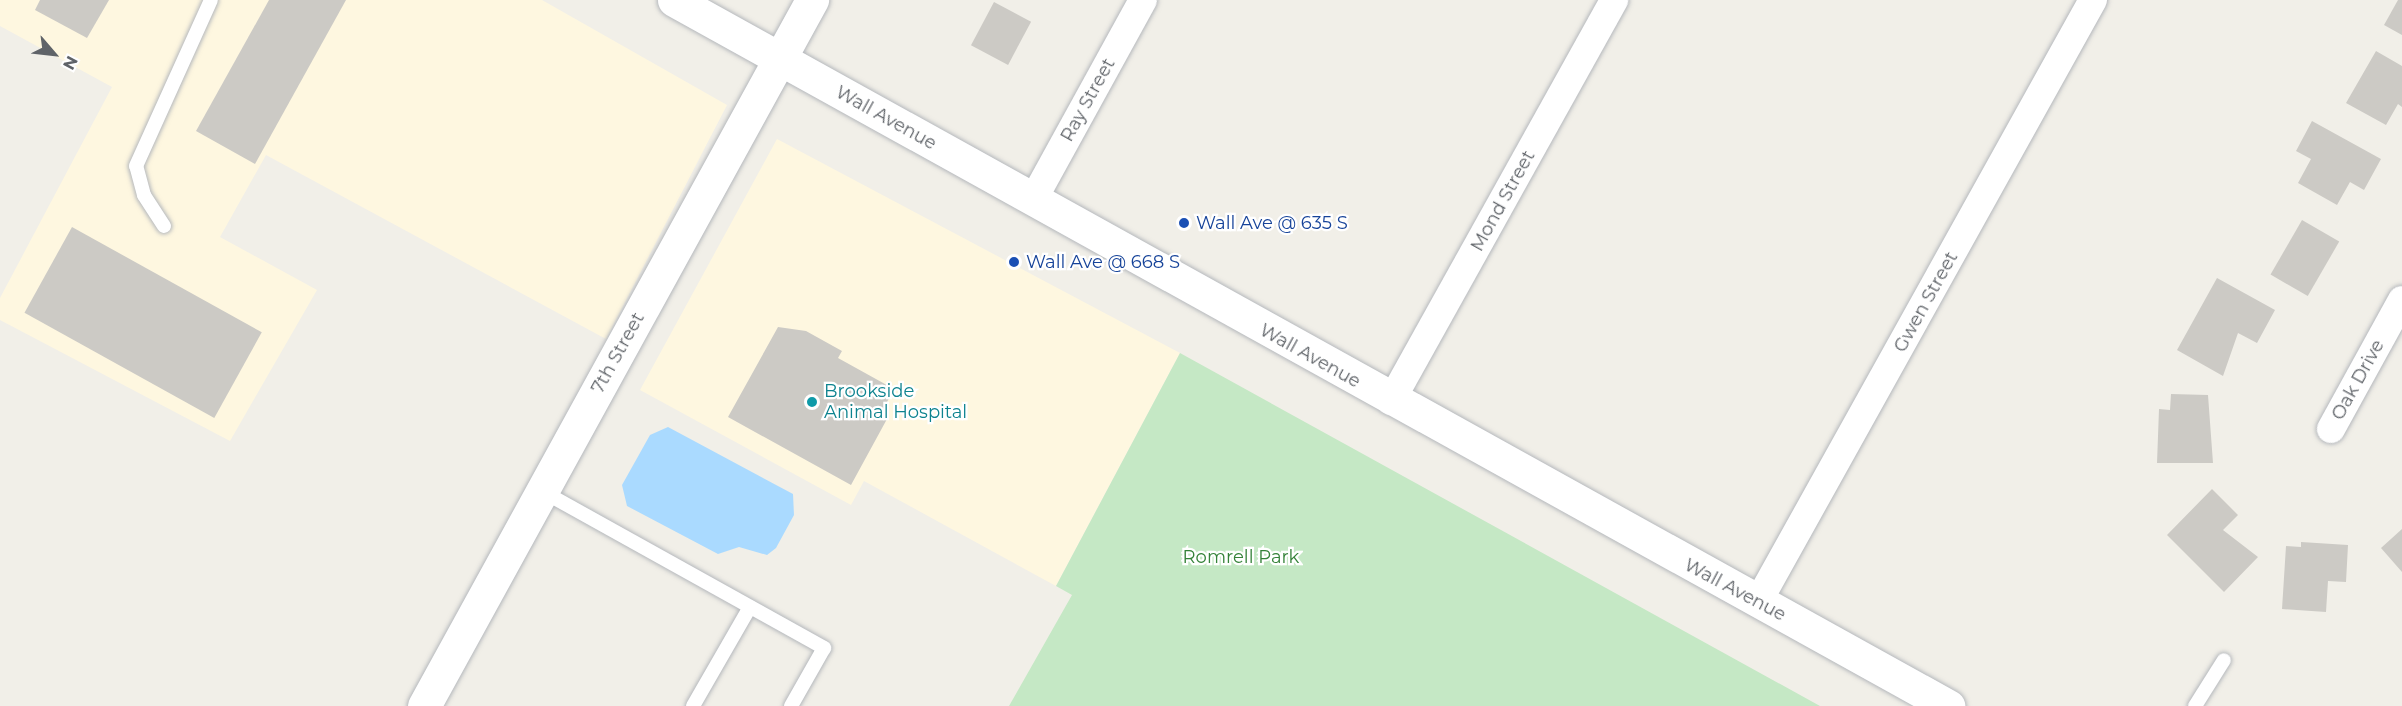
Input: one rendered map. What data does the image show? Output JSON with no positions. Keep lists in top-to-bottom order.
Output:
{
  "streets": {
    "main road": ["Wall Avenue", "7th Street"],
    "street": [
      "Ray Street",
      "Mond Street",
      "Gwen Street",
      "Oak Drive"
    ]
  },
  "crossings": [
    ["Ray Street", "Wall Avenue"],
    ["Wall Avenue", "Mond Street"],
    ["Wall Avenue", "Gwen Street"],
    ["Wall Avenue", "7th Street"]
  ],
  "parks": ["Romrell Park"],
  "places": ["Wall Ave @ 635 S", "Wall Ave @ 668 S", "Brookside Animal Hospital"],
  "north": "bottom right"
}
